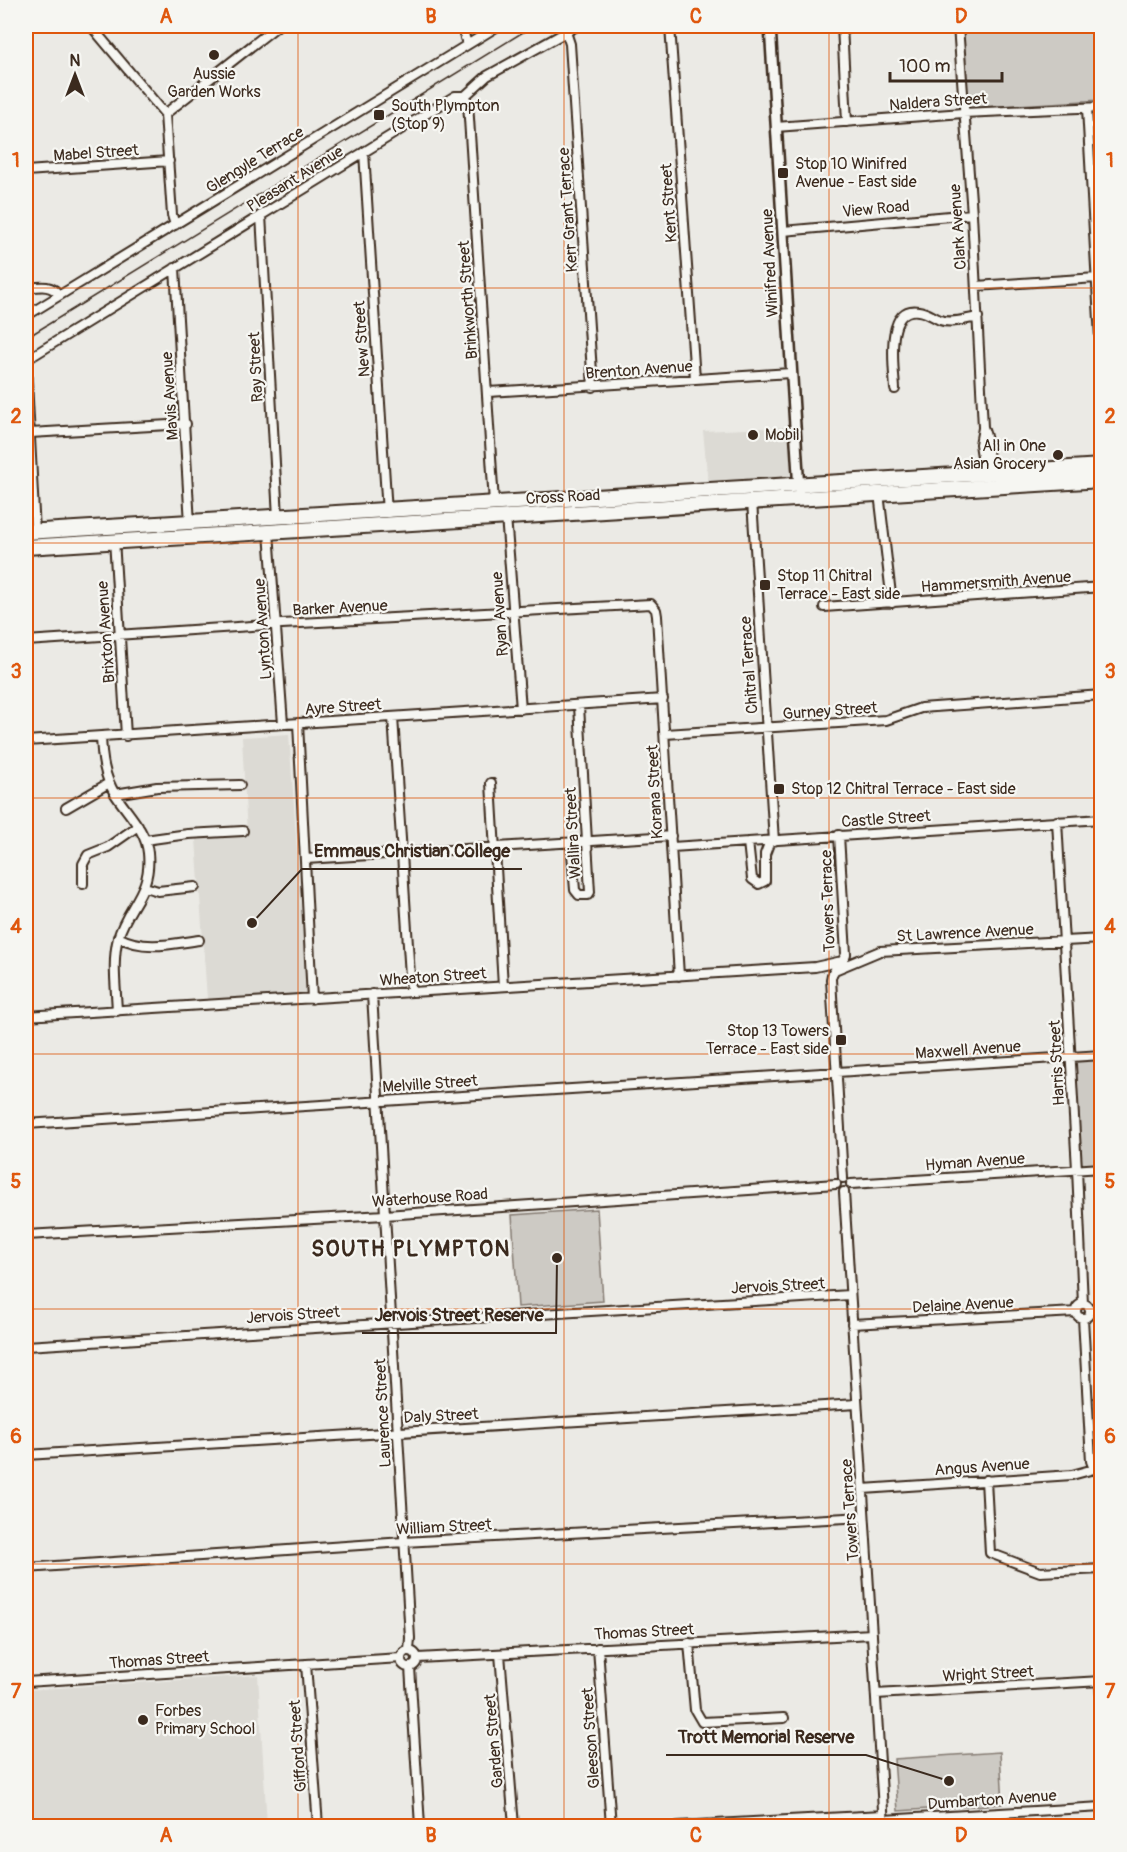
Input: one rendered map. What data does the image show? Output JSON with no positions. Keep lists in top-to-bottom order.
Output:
{
  "streets": {
    "highway": ["Cross Road"],
    "street": [
      "Naldera Street",
      "Mabel Street",
      "Glengyle Terrace",
      "Pleasant Avenue",
      "Kent Street",
      "View Road",
      "Kerr Grant Terrace",
      "Clark Avenue",
      "Winifred Avenue",
      "Brinkworth Street",
      "New Street",
      "Ray Street",
      "Brenton Avenue",
      "Mavis Avenue",
      "Hammersmith Avenue",
      "Barker Avenue",
      "Ryan Avenue",
      "Lynton Avenue",
      "Brixton Avenue",
      "Chitral Terrace",
      "Ayre Street",
      "Gurney Street",
      "Korana Street",
      "Castle Street",
      "Wallira Street",
      "Towers Terrace",
      "St Lawrence Avenue",
      "Wheaton Street",
      "Maxwell Avenue",
      "Harris Street",
      "Melville Street",
      "Hyman Avenue",
      "Waterhouse Road",
      "Jervois Street",
      "Delaine Avenue",
      "Laurence Street",
      "Daly Street",
      "Angus Avenue",
      "William Street",
      "Thomas Street",
      "Wright Street",
      "Gleeson Street",
      "Garden Street",
      "Gifford Street",
      "Dumbarton Avenue"
    ]
  },
  "crossings": [
    ["Naldera Street", "Clark Avenue"],
    ["Naldera Street", "Winifred Avenue"],
    ["Pleasant Avenue", "Kerr Grant Terrace"],
    ["Pleasant Avenue", "Brinkworth Street"],
    ["Pleasant Avenue", "New Street"],
    ["Pleasant Avenue", "Ray Street"],
    ["Pleasant Avenue", "Mavis Avenue"],
    ["Kent Street", "Brenton Avenue"],
    ["View Road", "Clark Avenue"],
    ["View Road", "Winifred Avenue"],
    ["Kerr Grant Terrace", "Brenton Avenue"],
    ["Clark Avenue", "Cross Road"],
    ["Winifred Avenue", "Brenton Avenue"],
    ["Winifred Avenue", "Cross Road"],
    ["Brinkworth Street", "Brenton Avenue"],
    ["Brinkworth Street", "Cross Road"],
    ["New Street", "Cross Road"],
    ["Ray Street", "Cross Road"],
    ["Mavis Avenue", "Cross Road"],
    ["Cross Road", "Ryan Avenue"],
    ["Cross Road", "Lynton Avenue"],
    ["Cross Road", "Brixton Avenue"],
    ["Cross Road", "Chitral Terrace"],
    ["Barker Avenue", "Ryan Avenue"],
    ["Barker Avenue", "Lynton Avenue"],
    ["Barker Avenue", "Brixton Avenue"],
    ["Barker Avenue", "Korana Street"],
    ["Ryan Avenue", "Ayre Street"],
    ["Lynton Avenue", "Ayre Street"],
    ["Brixton Avenue", "Ayre Street"],
    ["Chitral Terrace", "Gurney Street"],
    ["Chitral Terrace", "Castle Street"],
    ["Ayre Street", "Korana Street"],
    ["Ayre Street", "Wallira Street"],
    ["Gurney Street", "Korana Street"],
    ["Korana Street", "Castle Street"],
    ["Korana Street", "Wheaton Street"],
    ["Castle Street", "Towers Terrace"],
    ["Castle Street", "Harris Street"],
    ["Towers Terrace", "St Lawrence Avenue"],
    ["Towers Terrace", "Wheaton Street"],
    ["Towers Terrace", "Maxwell Avenue"],
    ["Towers Terrace", "Melville Street"],
    ["Towers Terrace", "Hyman Avenue"],
    ["Towers Terrace", "Waterhouse Road"],
    ["Towers Terrace", "Jervois Street"],
    ["Towers Terrace", "Delaine Avenue"],
    ["Towers Terrace", "Daly Street"],
    ["Towers Terrace", "Angus Avenue"],
    ["Towers Terrace", "William Street"],
    ["Towers Terrace", "Thomas Street"],
    ["Towers Terrace", "Wright Street"],
    ["Towers Terrace", "Dumbarton Avenue"],
    ["St Lawrence Avenue", "Harris Street"],
    ["Wheaton Street", "Laurence Street"],
    ["Maxwell Avenue", "Harris Street"],
    ["Maxwell Avenue", "Melville Street"],
    ["Harris Street", "Hyman Avenue"],
    ["Harris Street", "Delaine Avenue"],
    ["Melville Street", "Laurence Street"],
    ["Hyman Avenue", "Waterhouse Road"],
    ["Waterhouse Road", "Laurence Street"],
    ["Jervois Street", "Laurence Street"],
    ["Laurence Street", "Daly Street"],
    ["Laurence Street", "William Street"],
    ["Laurence Street", "Thomas Street"],
    ["Thomas Street", "Gleeson Street"],
    ["Thomas Street", "Garden Street"],
    ["Thomas Street", "Gifford Street"]
  ],
  "districts": ["SOUTH PLYMPTON"],
  "places": {
    "other": [
      "Aussie Garden Works",
      "Mobil",
      "All in One Asian Grocery",
      "Emmaus Christian College",
      "Jervois Street Reserve",
      "Forbes Primary School",
      "Trott Memorial Reserve"
    ],
    "transit": [
      "South Plympton (Stop 9)",
      "Stop 10 Winifred Avenue - East side",
      "Stop 11 Chitral Terrace - East side",
      "Stop 12 Chitral Terrace - East side",
      "Stop 13 Towers Terrace - East side"
    ]
  },
  "scale_bar": "100 m",
  "north": "top",
  "grid": {
    "columns": [
      "A",
      "B",
      "C",
      "D"
    ],
    "rows": [
      "1",
      "2",
      "3",
      "4",
      "5",
      "6",
      "7"
    ]
  }
}
